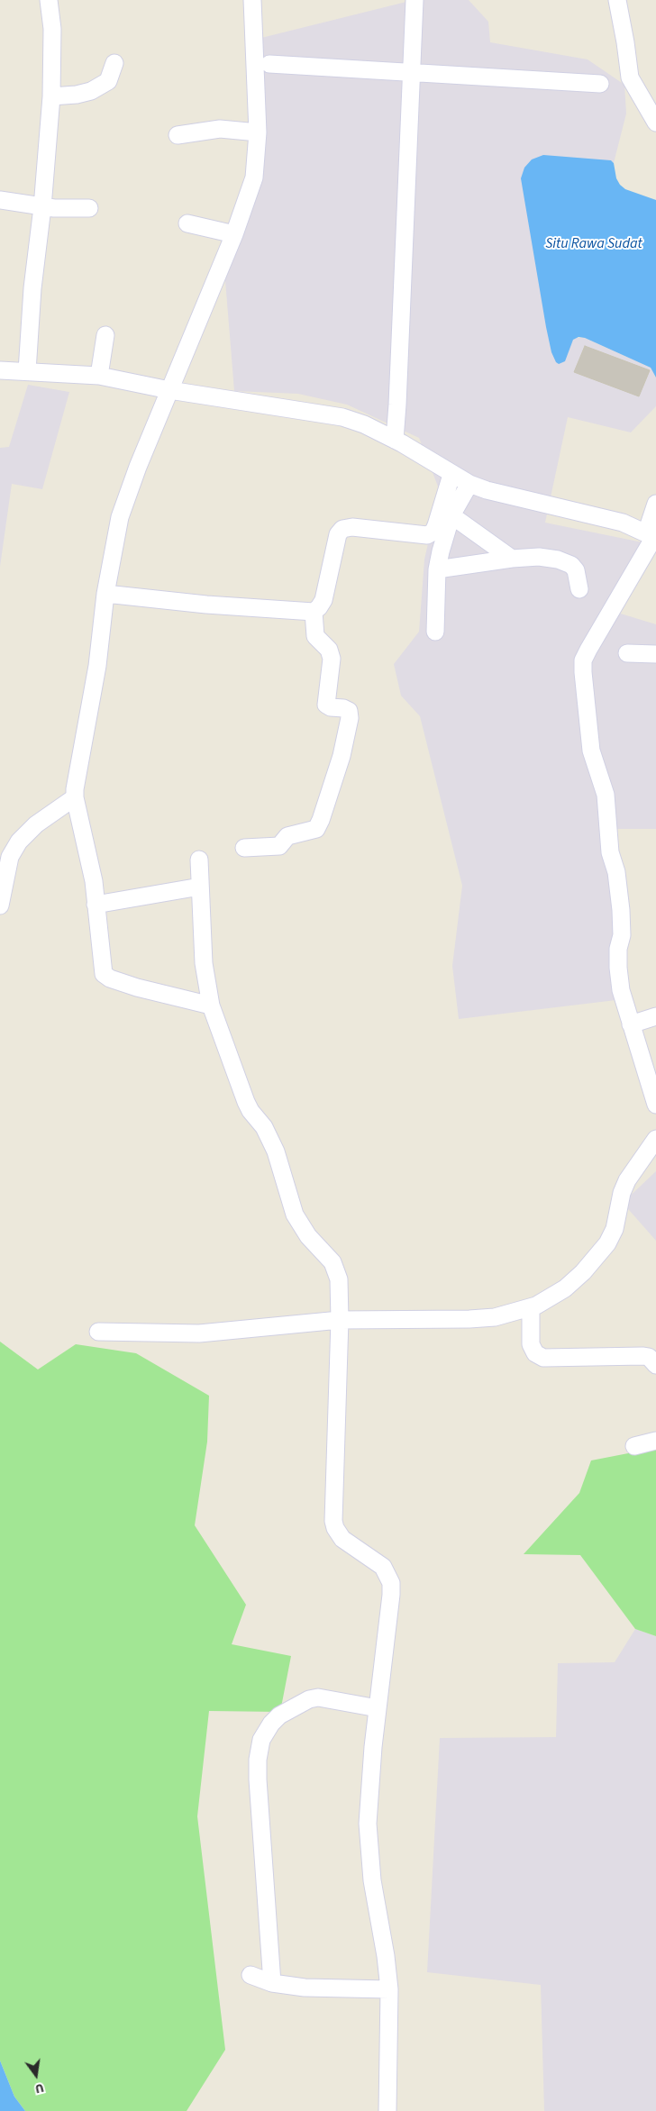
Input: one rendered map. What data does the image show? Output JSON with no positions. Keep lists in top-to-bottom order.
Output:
{
  "water": ["Situ Rawa Sudat"],
  "north": "bottom"
}
